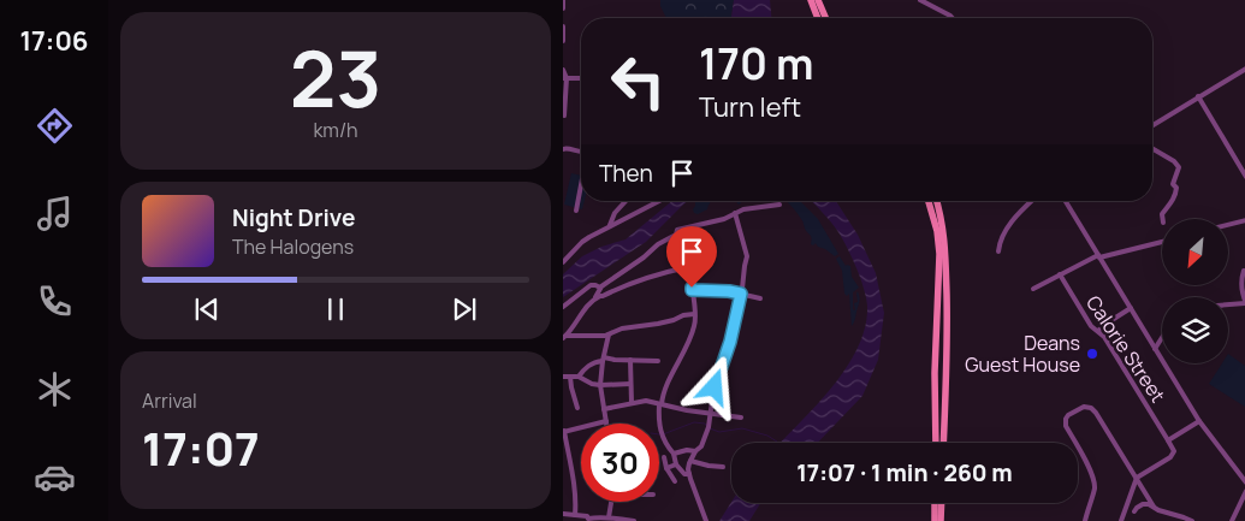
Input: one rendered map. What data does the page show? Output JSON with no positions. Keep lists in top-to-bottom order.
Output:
{
  "streets": {
    "street": ["Calorie Street"]
  },
  "places": ["Deans Guest House"],
  "north": "bottom left",
  "page": {
    "tabs": "17:06",
    "tile": [
      ["23", "km/h"],
      ["Arrival", "17:07"]
    ],
    "turn": ["170 m", "Turn left"],
    "then": "Then",
    "song": ["Night Drive", "The Halogens"],
    "limit": "30",
    "trip": "17:07 · 1 min · 260 m"
  }
}
